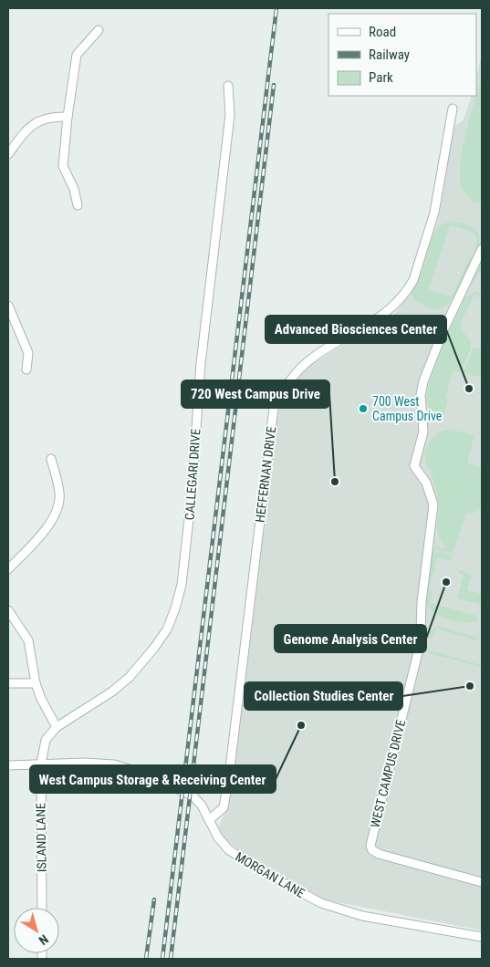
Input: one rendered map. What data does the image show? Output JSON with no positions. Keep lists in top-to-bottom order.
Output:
{
  "streets": {
    "street": [
      "CALLEGARI DRIVE",
      "HEFFERNAN DRIVE",
      "WEST CAMPUS DRIVE",
      "ISLAND LANE",
      "MORGAN LANE"
    ]
  },
  "crossings": [
    ["CALLEGARI DRIVE", "ISLAND LANE"],
    ["HEFFERNAN DRIVE", "MORGAN LANE"],
    ["ISLAND LANE", "MORGAN LANE"]
  ],
  "places": [
    "Advanced Biosciences Center",
    "700 West Campus Drive",
    "720 West Campus Drive",
    "Genome Analysis Center",
    "Collection Studies Center",
    "West Campus Storage & Receiving Center"
  ],
  "legend": ["Road", "Railway", "Park"],
  "north": "bottom right"
}
